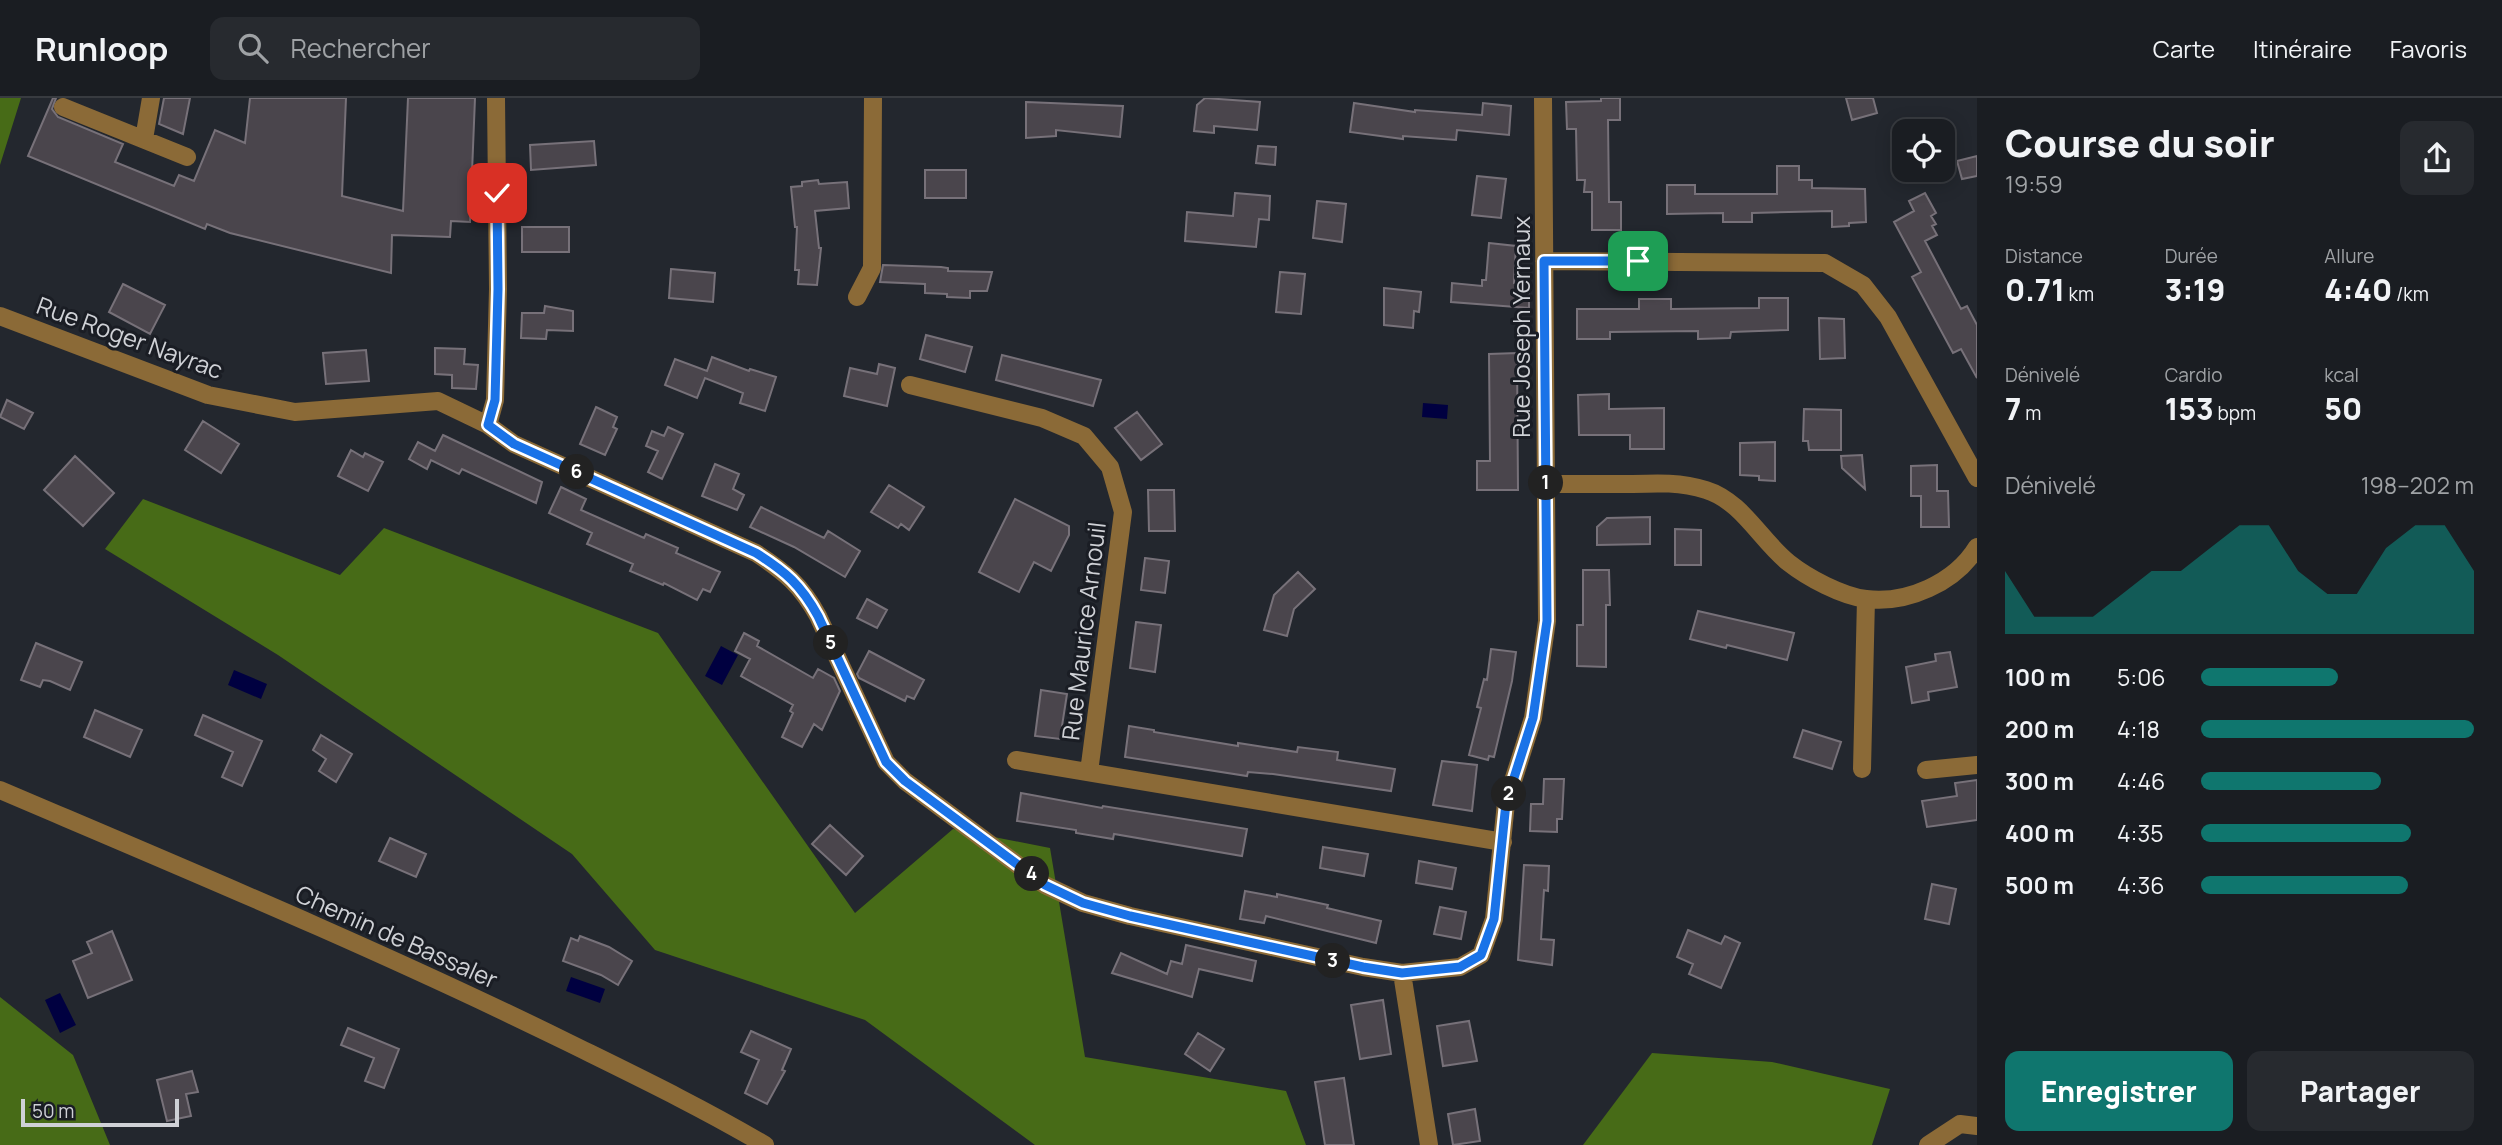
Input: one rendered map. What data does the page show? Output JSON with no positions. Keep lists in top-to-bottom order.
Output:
{
  "streets": {
    "street": [
      "Rue Joseph Yernaux",
      "Rue Roger Nayrac",
      "Rue Maurice Arnouil",
      "Chemin de Bassaler"
    ]
  },
  "crossings": [
    ["Rue Joseph Yernaux", "Rue Roger Nayrac"],
    ["Rue Joseph Yernaux", "Rue Maurice Arnouil"]
  ],
  "scale_bar": "50 m",
  "page": {
    "header": "Runloop",
    "search": "Rechercher",
    "nav": ["Carte", "Itinéraire", "Favoris"],
    "heading": ["Course du soir", "19:59"],
    "stats": [
      ["Distance", "0.71 km"],
      ["Durée", "3:19"],
      ["Allure", "4:40 /km"],
      ["Dénivelé", "7 m"],
      ["Cardio", "153 bpm"],
      ["kcal", "50"]
    ],
    "pins": [
      "6",
      "1",
      "5",
      "2",
      "4",
      "3"
    ],
    "chart": ["Dénivelé", "198–202 m"],
    "list": [
      {
        "name": "100 m",
        "note": "5:06"
      },
      {
        "name": "200 m",
        "note": "4:18"
      },
      {
        "name": "300 m",
        "note": "4:46"
      },
      {
        "name": "400 m",
        "note": "4:35"
      },
      {
        "name": "500 m",
        "note": "4:36"
      }
    ],
    "buttons": ["Enregistrer", "Partager"],
    "scale": "50 m"
  }
}
